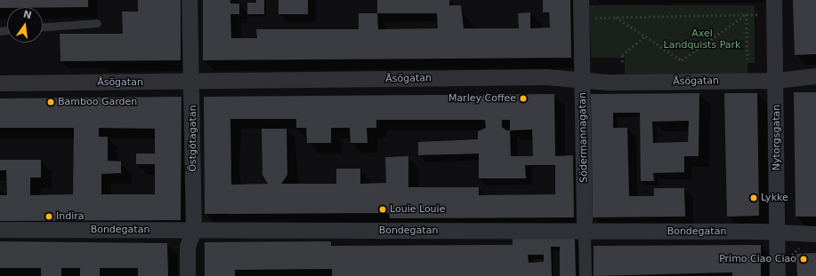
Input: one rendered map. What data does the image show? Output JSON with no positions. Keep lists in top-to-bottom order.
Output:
{
  "streets": {
    "street": [
      "Åsögatan",
      "Södermannagatan",
      "Nytorgsgatan",
      "Östgötagatan",
      "Bondegatan"
    ]
  },
  "crossings": [
    ["Åsögatan", "Södermannagatan"],
    ["Åsögatan", "Nytorgsgatan"],
    ["Åsögatan", "Östgötagatan"],
    ["Södermannagatan", "Bondegatan"],
    ["Nytorgsgatan", "Bondegatan"],
    ["Östgötagatan", "Bondegatan"]
  ],
  "parks": ["Axel Landquists Park"],
  "places": [
    "Marley Coffee",
    "Bamboo Garden",
    "Lykke",
    "Louie Louie",
    "Indira",
    "Primo Ciao Ciao"
  ],
  "north": "top"
}
